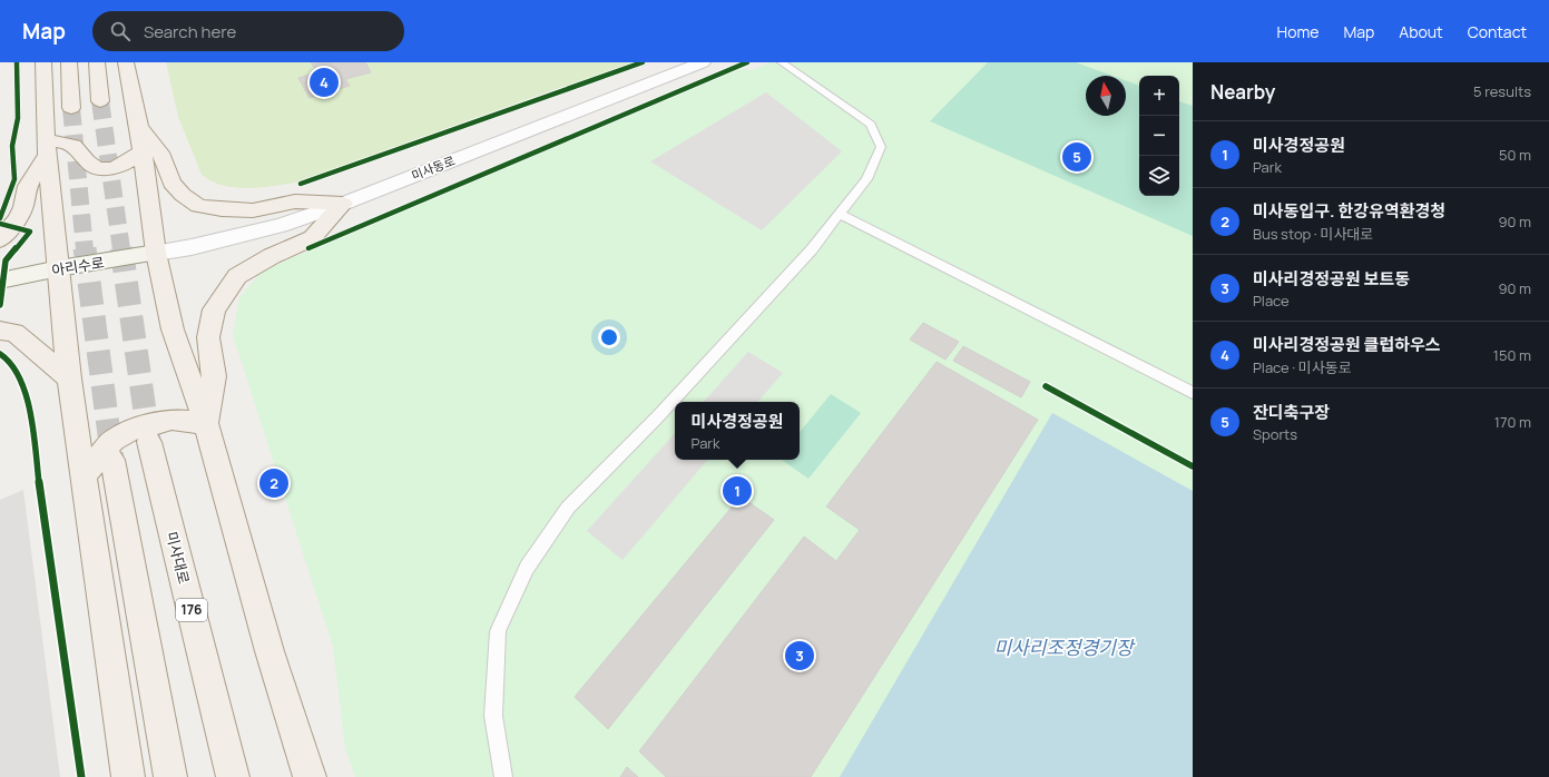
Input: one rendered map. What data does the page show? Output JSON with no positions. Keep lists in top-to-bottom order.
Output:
{
  "streets": {
    "main road": ["아리수로", "미사대로", "176"],
    "street": ["미사동로"]
  },
  "crossings": [
    ["미사동로", "아리수로"]
  ],
  "water": ["미사리조정경기장"],
  "north": "top",
  "page": {
    "header": "Map",
    "search": "Search here",
    "nav": [
      "Home",
      "Map",
      "About",
      "Contact"
    ],
    "heading": ["Nearby", "5 results"],
    "pins": [
      "4",
      "5",
      "2",
      "1",
      "3"
    ],
    "map_buttons": ["+", "−"],
    "list": [
      {
        "mark": "1",
        "name": "미사경정공원",
        "note": "Park",
        "value": "50 m"
      },
      {
        "mark": "2",
        "name": "미사동입구. 한강유역환경청",
        "note": "Bus stop · 미사대로",
        "value": "90 m"
      },
      {
        "mark": "3",
        "name": "미사리경정공원 보트동",
        "note": "Place",
        "value": "90 m"
      },
      {
        "mark": "4",
        "name": "미사리경정공원 클럽하우스",
        "note": "Place · 미사동로",
        "value": "150 m"
      },
      {
        "mark": "5",
        "name": "잔디축구장",
        "note": "Sports",
        "value": "170 m"
      }
    ],
    "popup": ["미사경정공원", "Park"]
  }
}
